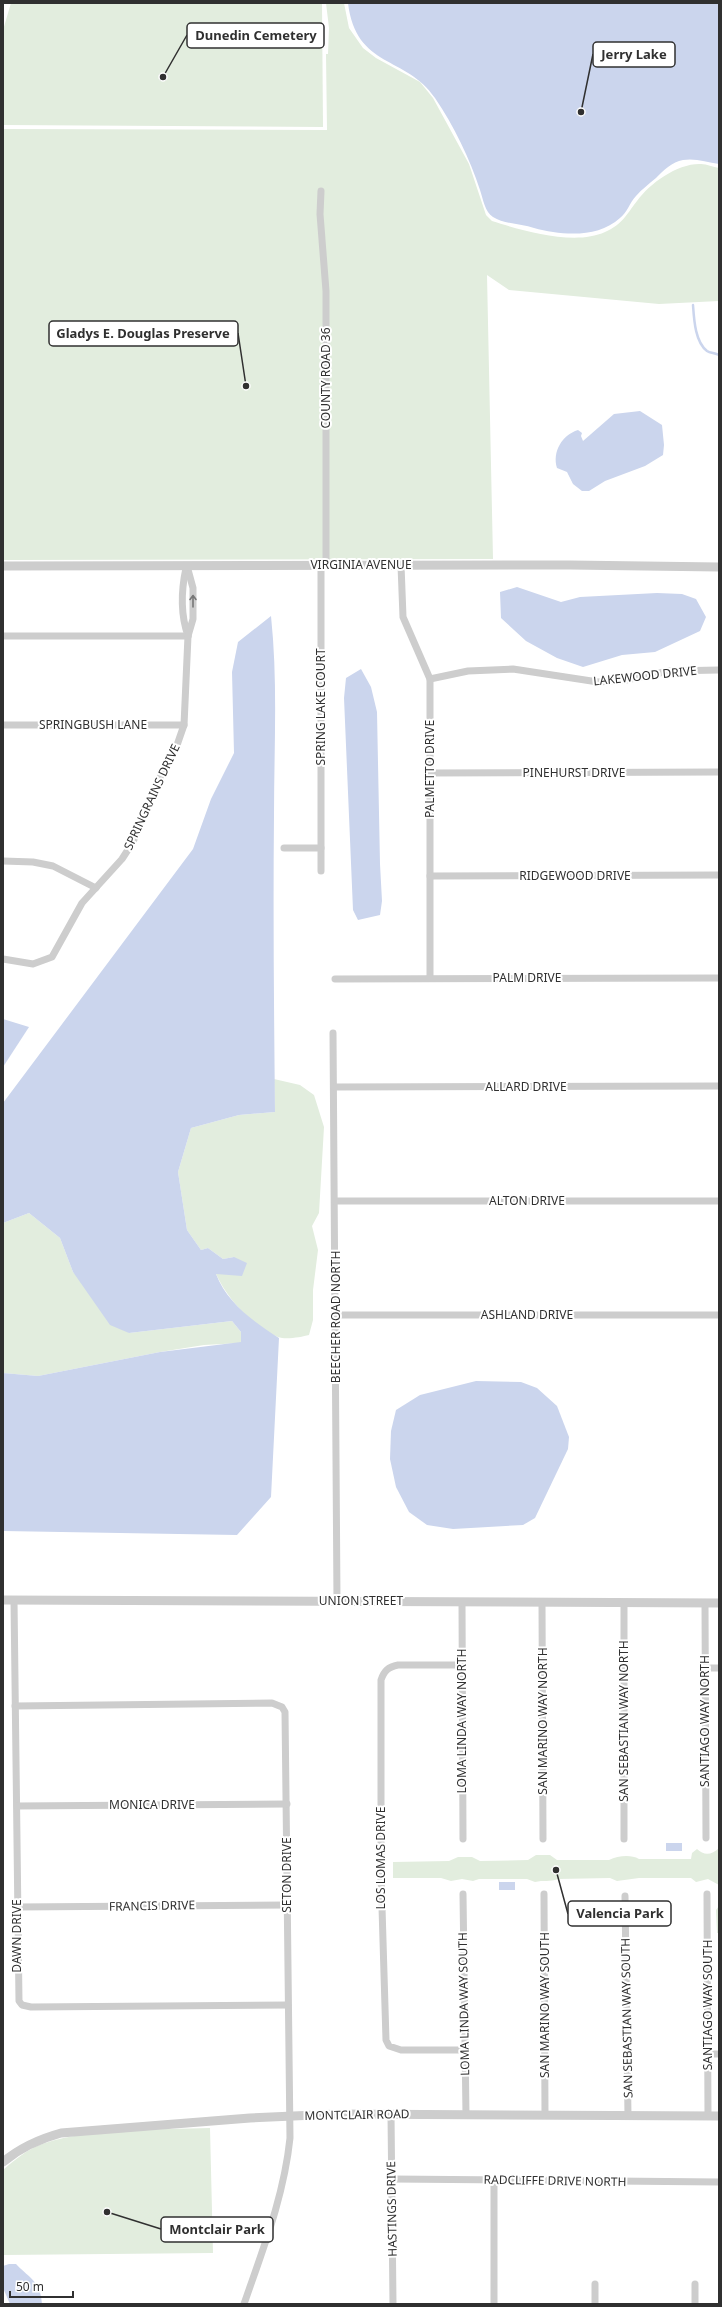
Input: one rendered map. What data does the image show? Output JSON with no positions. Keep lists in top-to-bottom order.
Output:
{
  "streets": {
    "street": [
      "COUNTY ROAD 36",
      "VIRGINIA AVENUE",
      "LAKEWOOD DRIVE",
      "SPRING LAKE COURT",
      "SPRINGBUSH LANE",
      "PALMETTO DRIVE",
      "PINEHURST DRIVE",
      "SPRINGRAINS DRIVE",
      "RIDGEWOOD DRIVE",
      "PALM DRIVE",
      "ALLARD DRIVE",
      "ALTON DRIVE",
      "ASHLAND DRIVE",
      "BEECHER ROAD NORTH",
      "UNION STREET",
      "LOMA LINDA WAY NORTH",
      "SAN MARINO WAY NORTH",
      "SAN SEBASTIAN WAY NORTH",
      "SANTIAGO WAY NORTH",
      "MONICA DRIVE",
      "LOS LOMAS DRIVE",
      "SETON DRIVE",
      "FRANCIS DRIVE",
      "DAWN DRIVE",
      "LOMA LINDA WAY SOUTH",
      "SAN MARINO WAY SOUTH",
      "SANTIAGO WAY SOUTH",
      "SAN SEBASTIAN WAY SOUTH",
      "MONTCLAIR ROAD",
      "RADCLIFFE DRIVE NORTH",
      "HASTINGS DRIVE"
    ]
  },
  "crossings": [
    ["COUNTY ROAD 36", "VIRGINIA AVENUE"],
    ["COUNTY ROAD 36", "SPRING LAKE COURT"],
    ["VIRGINIA AVENUE", "SPRING LAKE COURT"],
    ["VIRGINIA AVENUE", "PALMETTO DRIVE"],
    ["VIRGINIA AVENUE", "SPRINGRAINS DRIVE"],
    ["LAKEWOOD DRIVE", "PALMETTO DRIVE"],
    ["SPRINGBUSH LANE", "SPRINGRAINS DRIVE"],
    ["PALMETTO DRIVE", "PINEHURST DRIVE"],
    ["PALMETTO DRIVE", "RIDGEWOOD DRIVE"],
    ["PALMETTO DRIVE", "PALM DRIVE"],
    ["ALLARD DRIVE", "BEECHER ROAD NORTH"],
    ["ALTON DRIVE", "BEECHER ROAD NORTH"],
    ["ASHLAND DRIVE", "BEECHER ROAD NORTH"],
    ["BEECHER ROAD NORTH", "UNION STREET"],
    ["UNION STREET", "LOMA LINDA WAY NORTH"],
    ["UNION STREET", "SAN MARINO WAY NORTH"],
    ["UNION STREET", "SAN SEBASTIAN WAY NORTH"],
    ["UNION STREET", "SANTIAGO WAY NORTH"],
    ["UNION STREET", "DAWN DRIVE"],
    ["LOMA LINDA WAY NORTH", "LOS LOMAS DRIVE"],
    ["MONICA DRIVE", "SETON DRIVE"],
    ["MONICA DRIVE", "DAWN DRIVE"],
    ["LOS LOMAS DRIVE", "LOMA LINDA WAY SOUTH"],
    ["SETON DRIVE", "FRANCIS DRIVE"],
    ["SETON DRIVE", "DAWN DRIVE"],
    ["SETON DRIVE", "MONTCLAIR ROAD"],
    ["FRANCIS DRIVE", "DAWN DRIVE"],
    ["LOMA LINDA WAY SOUTH", "MONTCLAIR ROAD"],
    ["SAN MARINO WAY SOUTH", "MONTCLAIR ROAD"],
    ["SANTIAGO WAY SOUTH", "MONTCLAIR ROAD"],
    ["SAN SEBASTIAN WAY SOUTH", "MONTCLAIR ROAD"],
    ["MONTCLAIR ROAD", "HASTINGS DRIVE"],
    ["RADCLIFFE DRIVE NORTH", "HASTINGS DRIVE"]
  ],
  "places": [
    "Dunedin Cemetery",
    "Jerry Lake",
    "Gladys E. Douglas Preserve",
    "Valencia Park",
    "Montclair Park"
  ],
  "scale_bar": "50 m"
}
